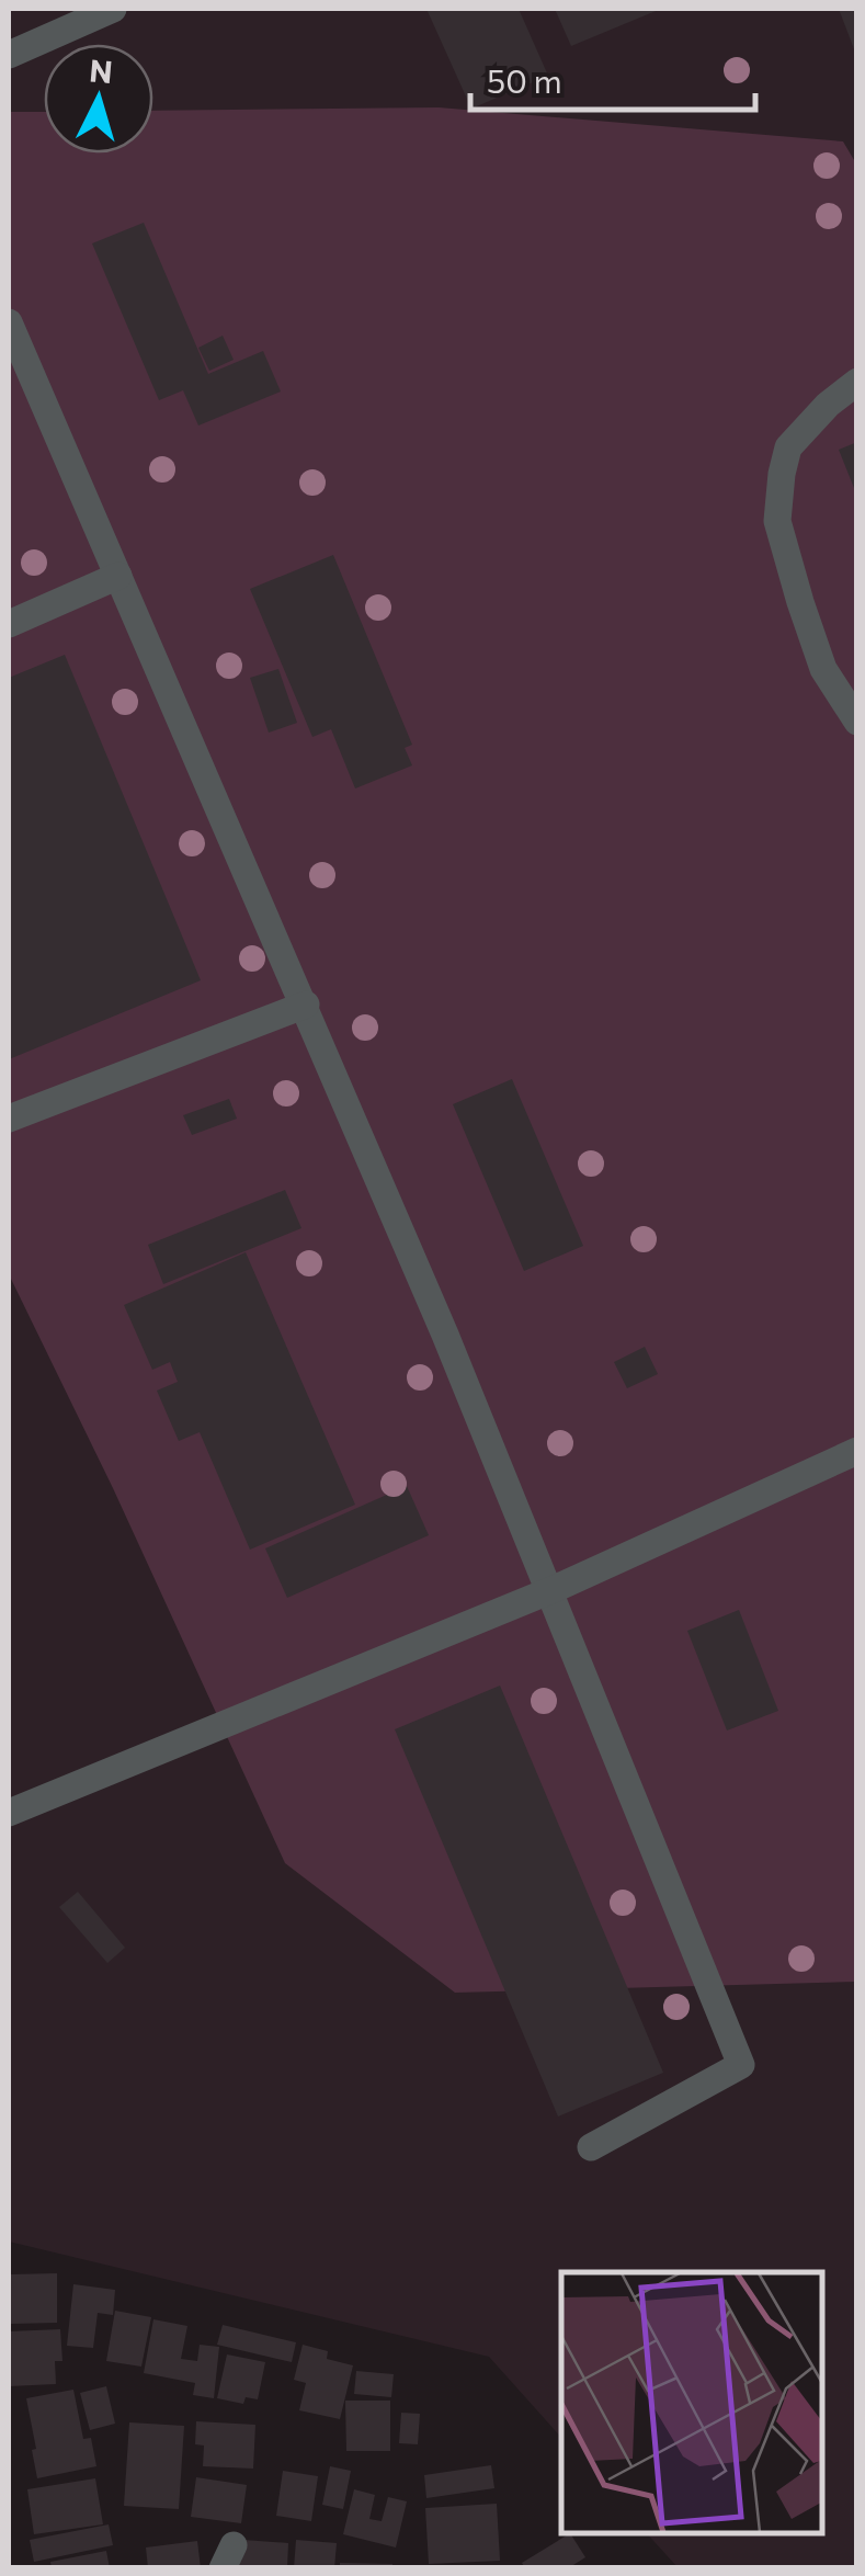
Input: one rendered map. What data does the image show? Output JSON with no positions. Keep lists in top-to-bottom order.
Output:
{
  "scale_bar": "50 m",
  "north": "top"
}
